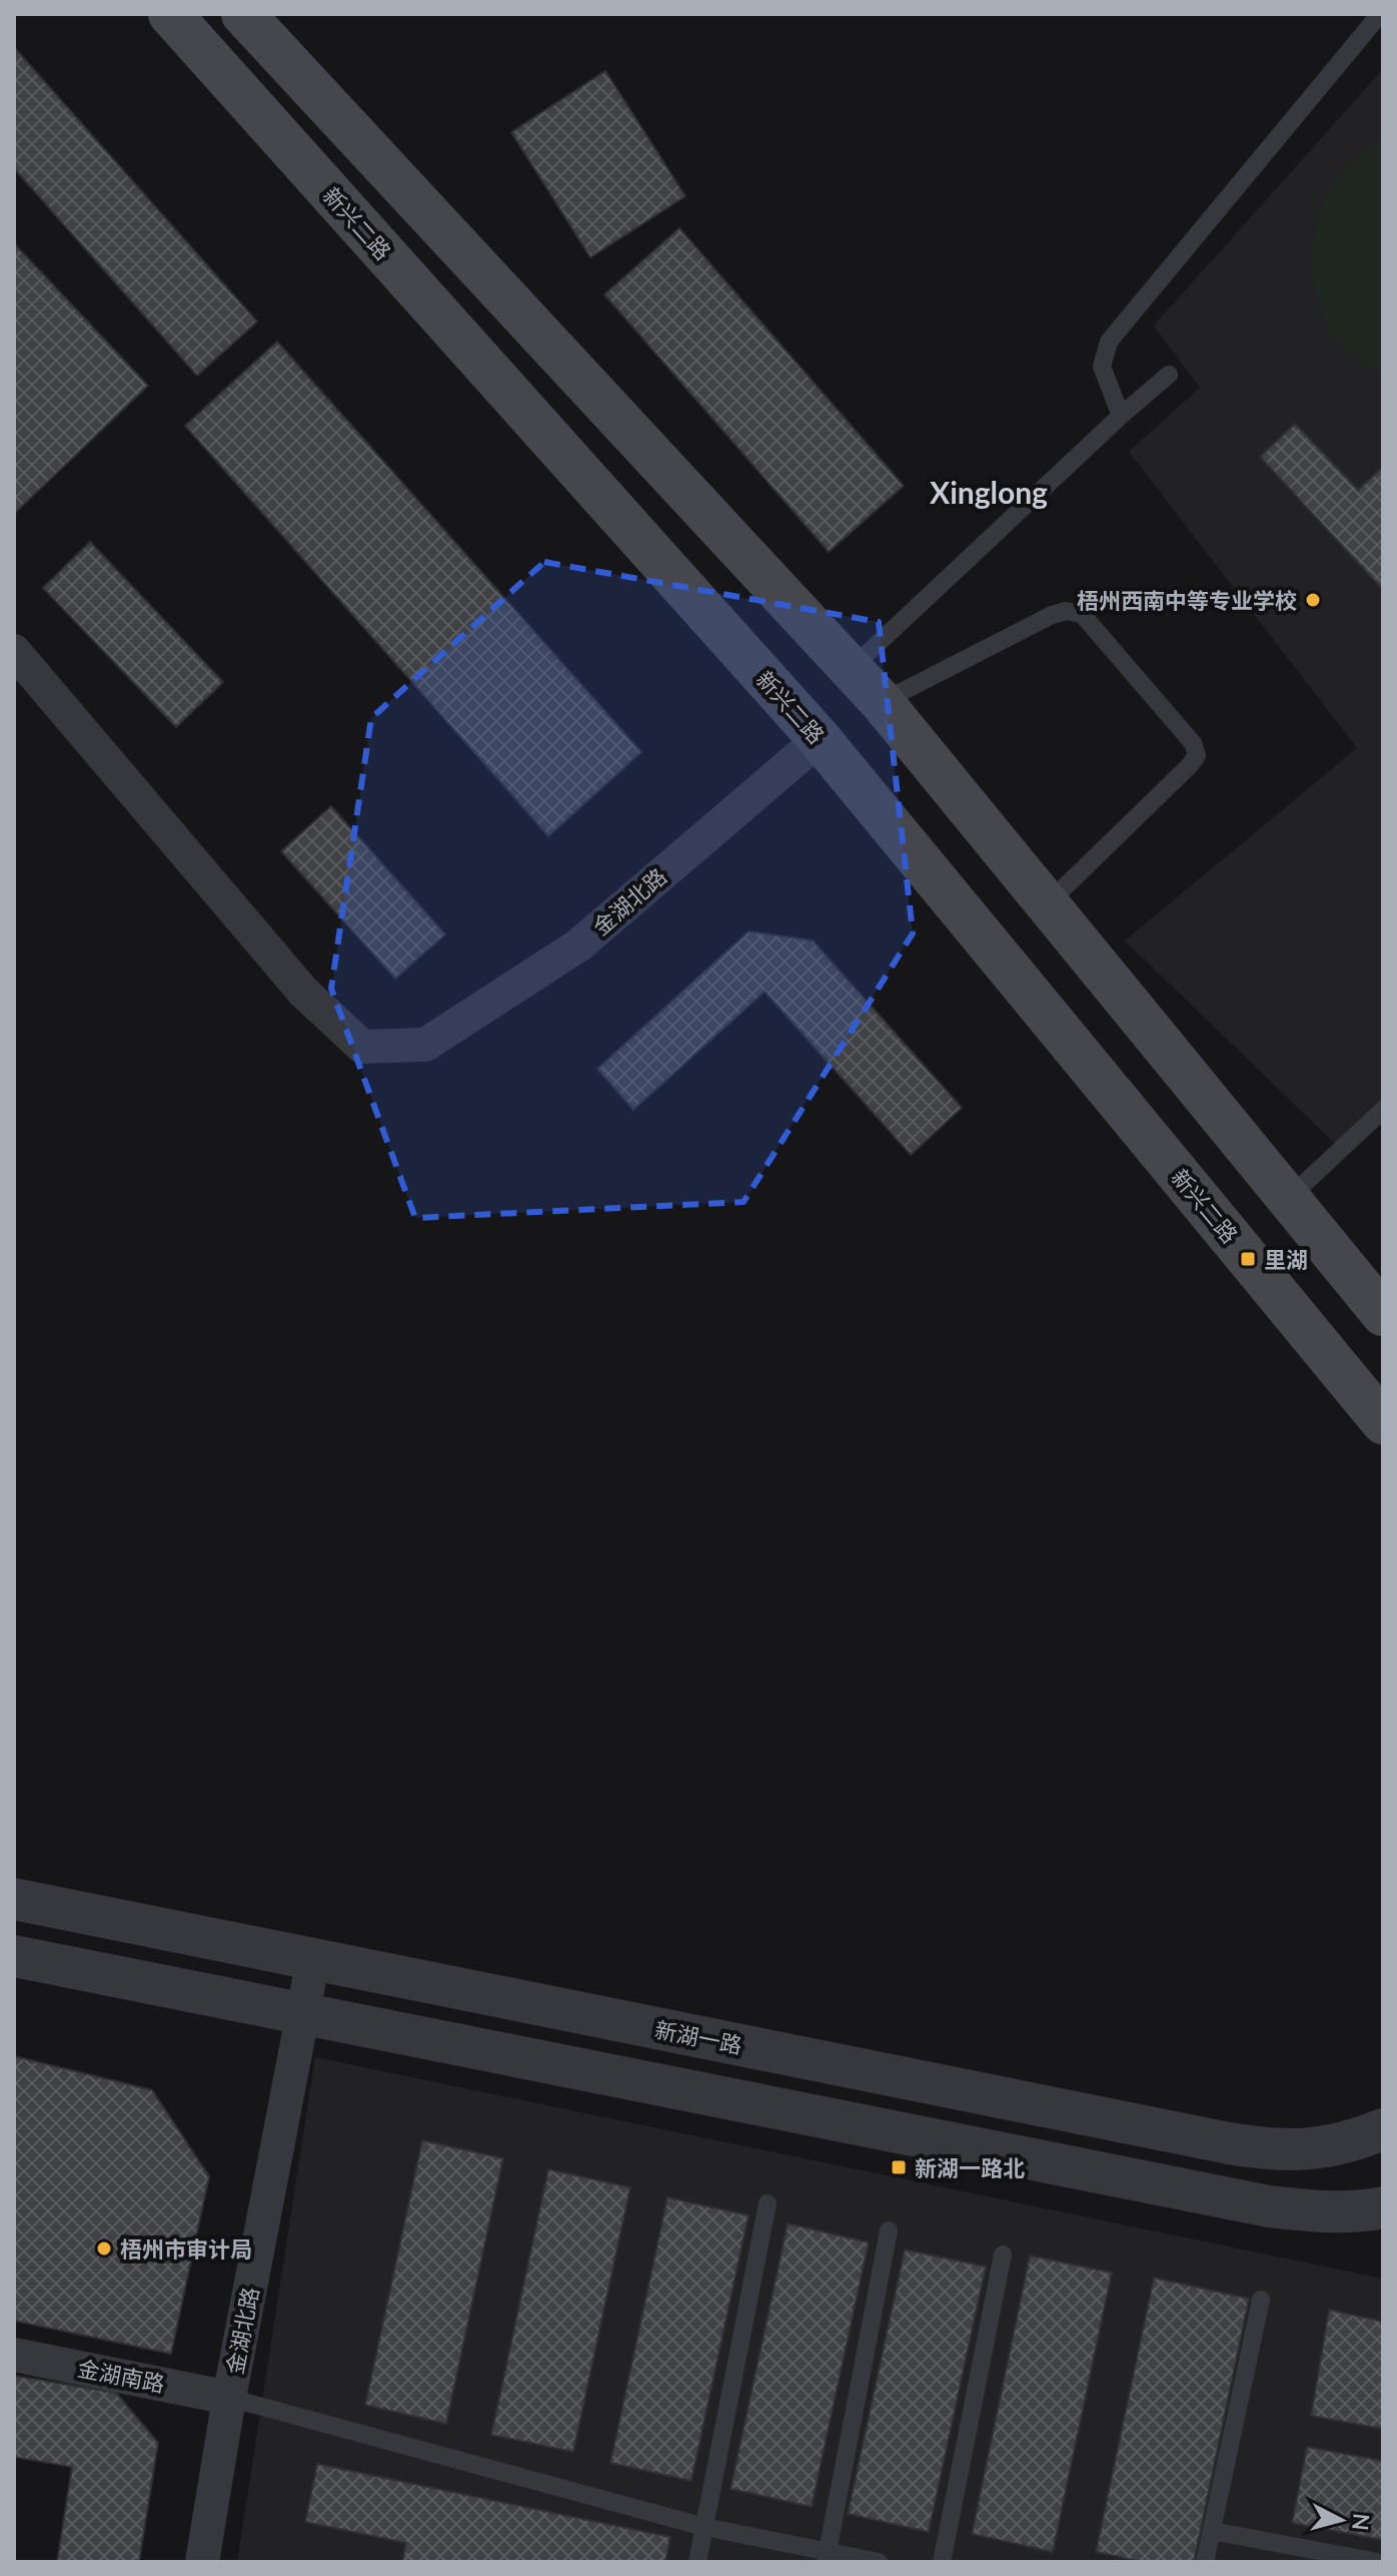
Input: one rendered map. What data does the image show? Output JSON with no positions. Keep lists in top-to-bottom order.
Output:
{
  "streets": {
    "main road": ["新兴二路"],
    "street": ["金湖北路", "新湖一路", "金湖南路"]
  },
  "crossings": [
    ["新兴二路", "金湖北路"],
    ["金湖北路", "新湖一路"],
    ["金湖北路", "金湖南路"]
  ],
  "districts": ["Xinglong"],
  "places": {
    "other": ["梧州西南中等专业学校", "梧州市审计局"],
    "transit": ["里湖", "新湖一路北"]
  },
  "north": "right"
}
